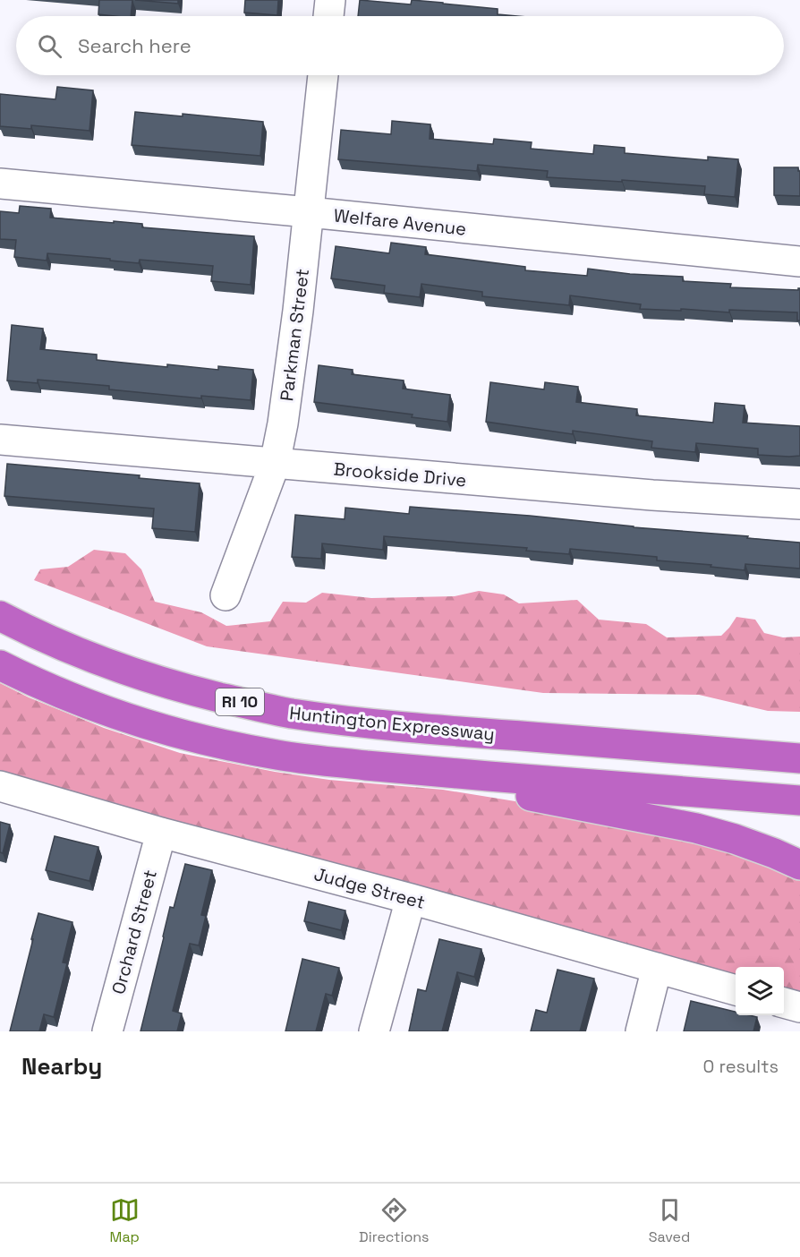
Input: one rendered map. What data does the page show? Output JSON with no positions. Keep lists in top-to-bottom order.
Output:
{
  "streets": {
    "highway": ["RI 10", "Huntington Expressway"],
    "street": [
      "Welfare Avenue",
      "Parkman Street",
      "Brookside Drive",
      "Judge Street",
      "Orchard Street"
    ]
  },
  "crossings": [
    ["Welfare Avenue", "Parkman Street"],
    ["Parkman Street", "Brookside Drive"],
    ["Judge Street", "Orchard Street"]
  ],
  "page": {
    "search": "Search here",
    "heading": ["Nearby", "0 results"],
    "nav": ["Map", "Directions", "Saved"]
  }
}
